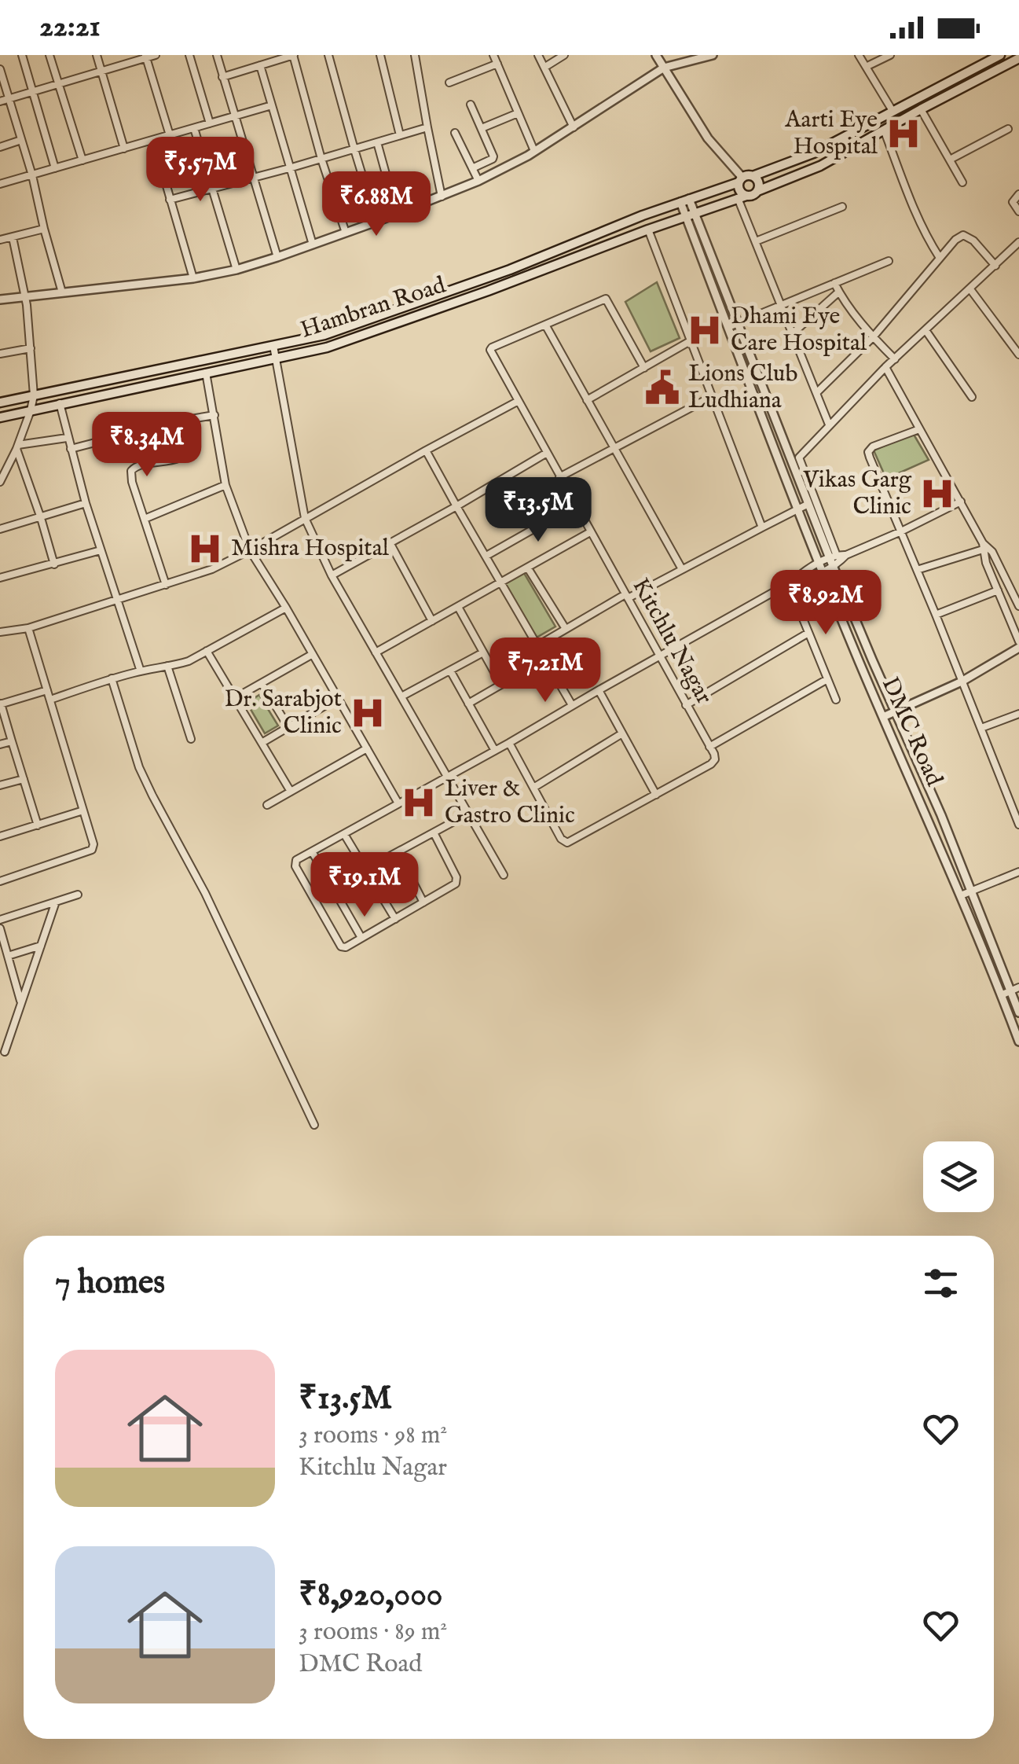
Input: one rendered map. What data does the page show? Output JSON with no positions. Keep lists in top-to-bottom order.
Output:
{
  "streets": {
    "main road": ["Hambran Road"],
    "street": ["Kitchlu Nagar", "DMC Road"]
  },
  "crossings": [
    ["Hambran Road", "DMC Road"]
  ],
  "places": {
    "hospital": [
      "Aarti Eye Hospital",
      "Dhami Eye Care Hospital",
      "Vikas Garg Clinic",
      "Mishra Hospital",
      "Dr. Sarabjot Clinic",
      "Liver & Gastro Clinic"
    ],
    "public building": ["Lions Club Ludhiana"]
  },
  "page": {
    "status": "22:21",
    "price": [
      "₹5.57M",
      "₹6.88M",
      "₹8.34M",
      "₹13.5M",
      "₹8.92M",
      "₹7.21M",
      "₹19.1M"
    ],
    "heading": "7 homes",
    "list": [
      {
        "name": "₹13.5M",
        "note": "3 rooms · 98 m² · Kitchlu Nagar"
      },
      {
        "name": "₹8,920,000",
        "note": "3 rooms · 89 m² · DMC Road"
      }
    ]
  }
}
